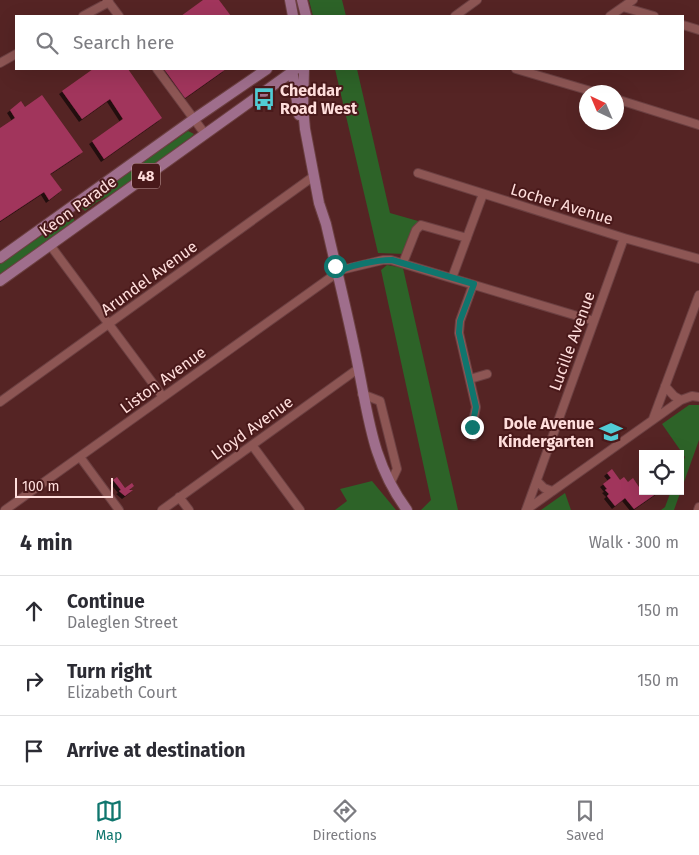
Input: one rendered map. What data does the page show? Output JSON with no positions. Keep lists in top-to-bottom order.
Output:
{
  "streets": {
    "main road": ["48", "Keon Parade"],
    "street": [
      "Locher Avenue",
      "Arundel Avenue",
      "Lucille Avenue",
      "Liston Avenue",
      "Lloyd Avenue"
    ]
  },
  "crossings": [
    ["Locher Avenue", "Lucille Avenue"],
    ["Lucille Avenue", "Liston Avenue"]
  ],
  "places": {
    "bus stop": ["Cheddar Road West"],
    "school or university": ["Dole Avenue Kindergarten"]
  },
  "scale_bar": "100 m",
  "north": "top left",
  "page": {
    "search": "Search here",
    "scale": "100 m",
    "heading": ["4 min", "Walk · 300 m"],
    "list": [
      ["Continue", "Daleglen Street", "150 m"],
      ["Turn right", "Elizabeth Court", "150 m"],
      "Arrive at destination"
    ],
    "nav": ["Map", "Directions", "Saved"]
  }
}
